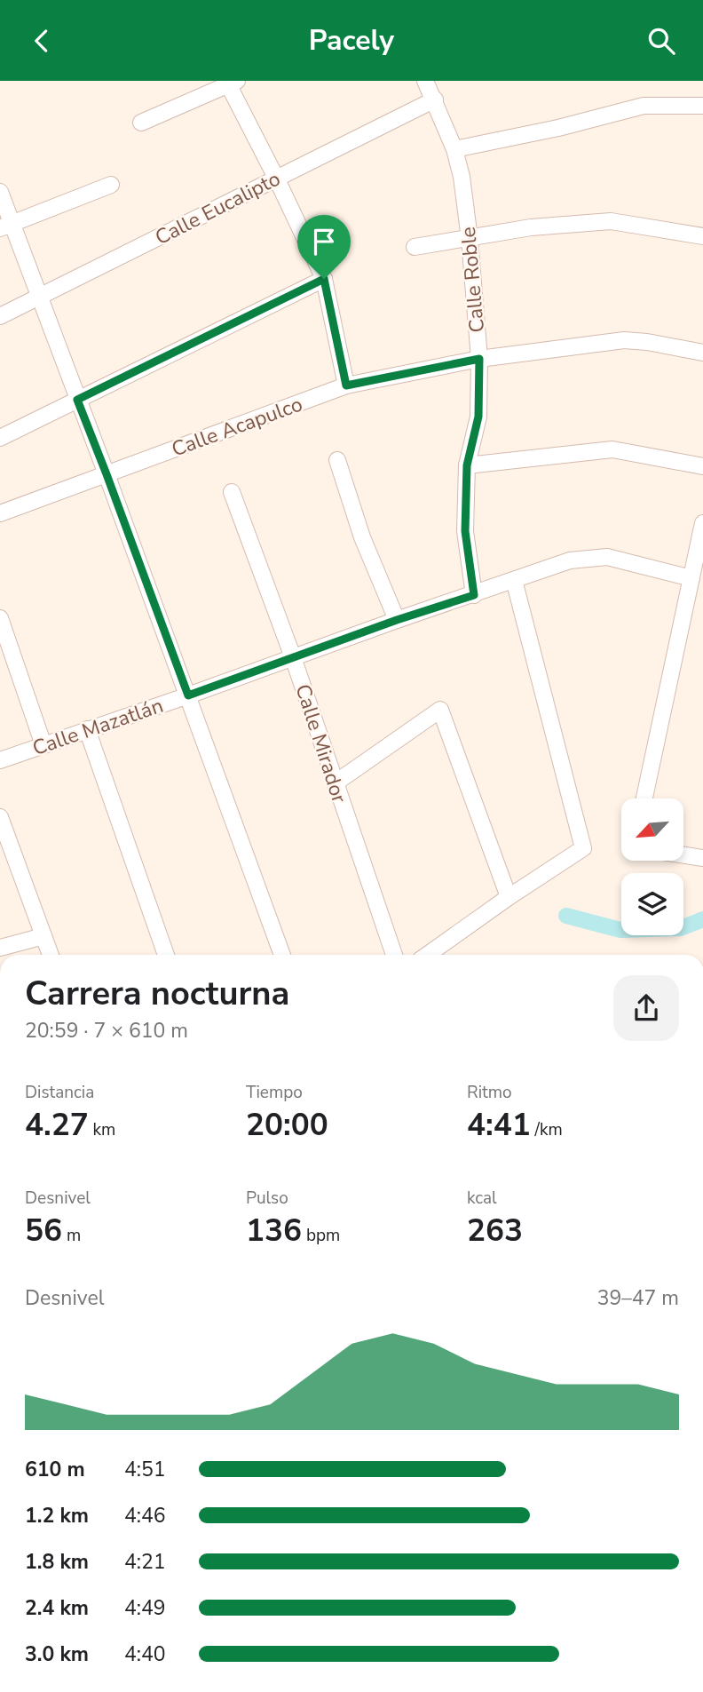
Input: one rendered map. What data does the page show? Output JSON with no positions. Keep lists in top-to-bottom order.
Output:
{
  "streets": {
    "street": [
      "Calle Eucalipto",
      "Calle Roble",
      "Calle Acapulco",
      "Calle Mazatlán",
      "Calle Mirador"
    ]
  },
  "crossings": [
    ["Calle Eucalipto", "Calle Roble"],
    ["Calle Roble", "Calle Acapulco"],
    ["Calle Roble", "Calle Mazatlán"],
    ["Calle Mazatlán", "Calle Mirador"]
  ],
  "north": "bottom left",
  "page": {
    "header": "Pacely",
    "heading": ["Carrera nocturna", "20:59 · 7 × 610 m"],
    "stats": [
      ["Distancia", "4.27 km"],
      ["Tiempo", "20:00"],
      ["Ritmo", "4:41 /km"],
      ["Desnivel", "56 m"],
      ["Pulso", "136 bpm"],
      ["kcal", "263"]
    ],
    "chart": ["Desnivel", "39–47 m"],
    "list": [
      {
        "name": "610 m",
        "note": "4:51"
      },
      {
        "name": "1.2 km",
        "note": "4:46"
      },
      {
        "name": "1.8 km",
        "note": "4:21"
      },
      {
        "name": "2.4 km",
        "note": "4:49"
      },
      {
        "name": "3.0 km",
        "note": "4:40"
      }
    ]
  }
}
